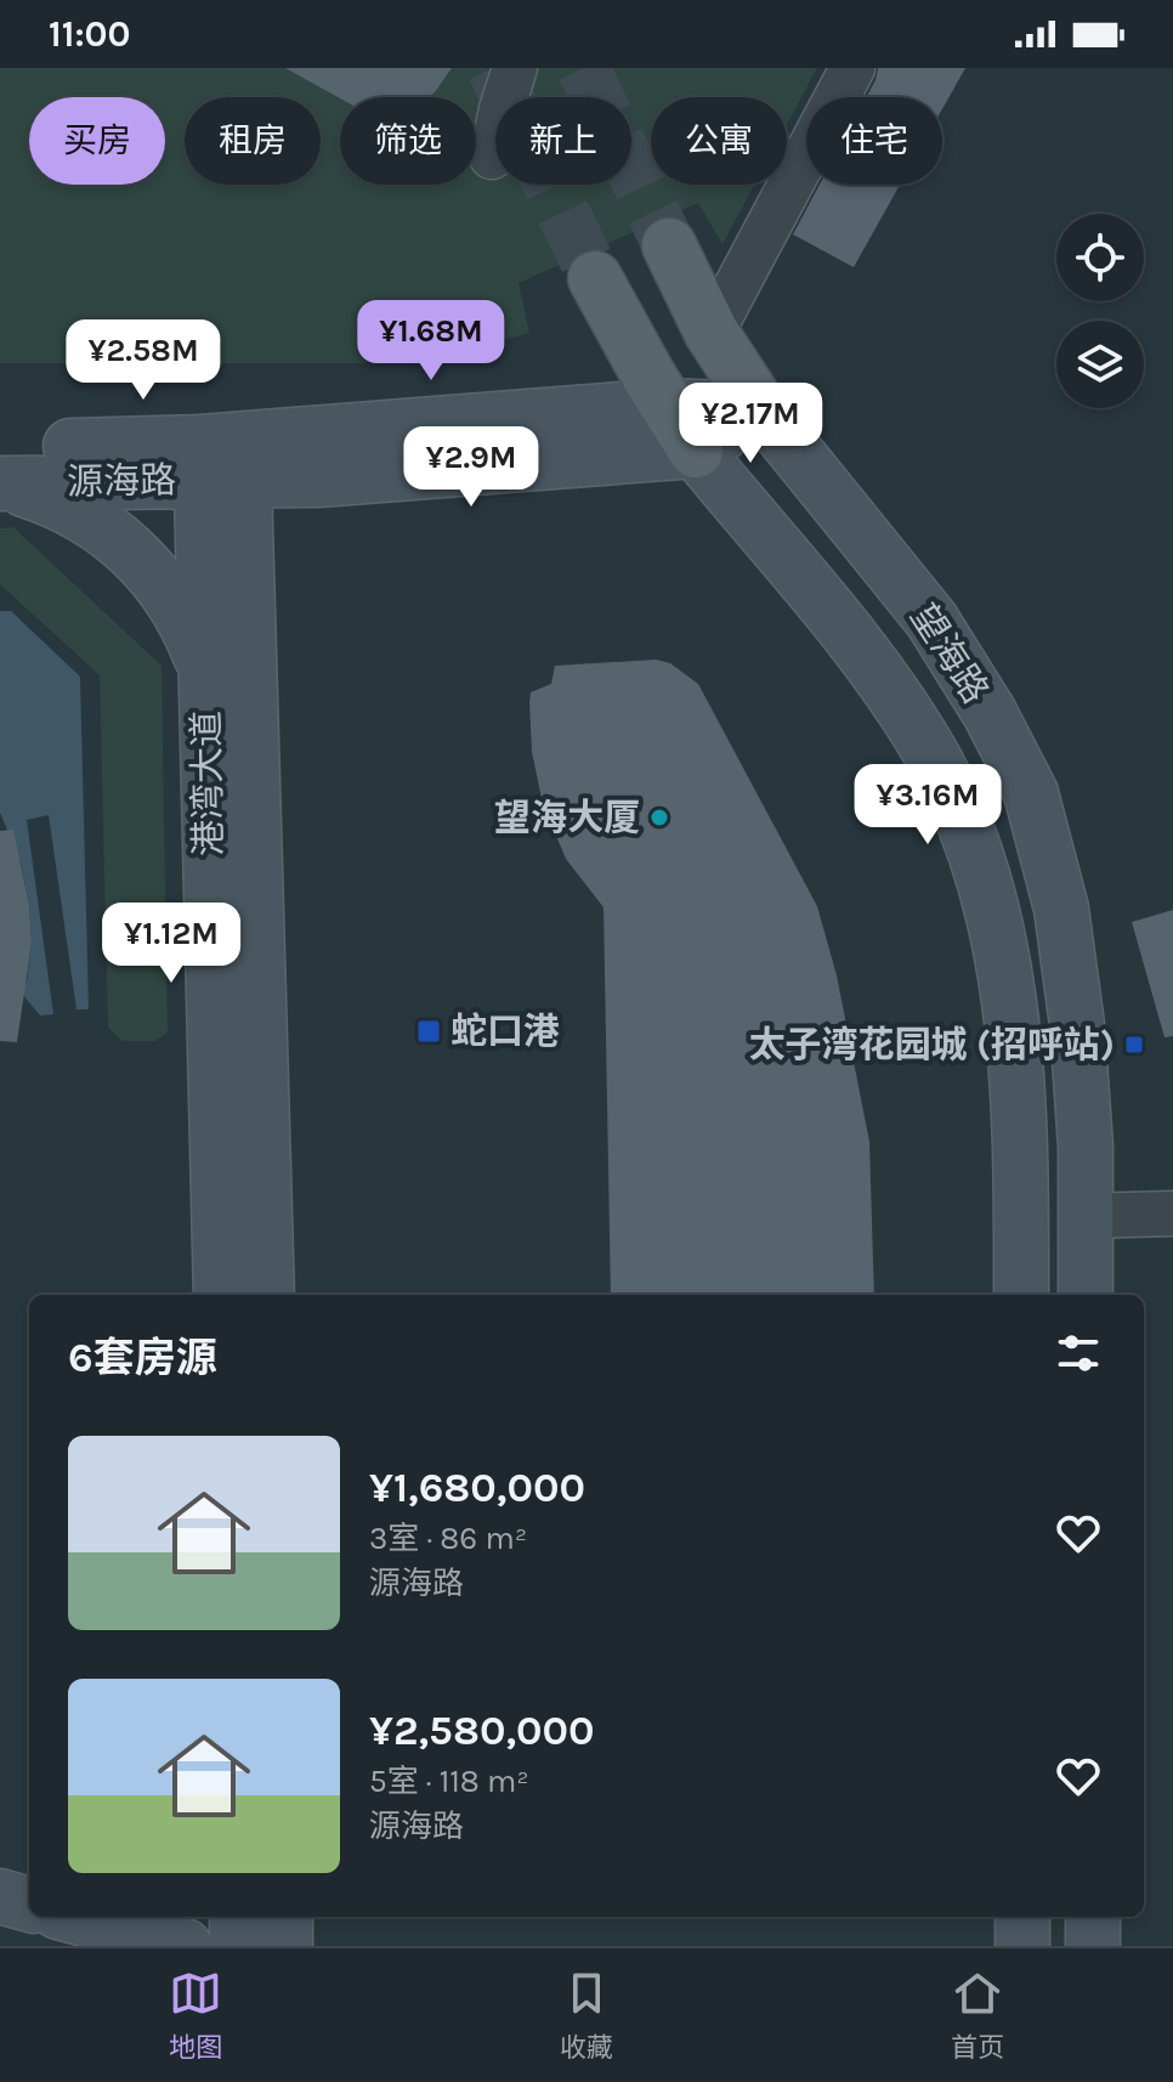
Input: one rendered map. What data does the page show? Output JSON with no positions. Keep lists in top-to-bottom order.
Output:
{
  "streets": {
    "main road": ["源海路", "望海路", "港湾大道"]
  },
  "crossings": [
    ["源海路", "望海路"],
    ["源海路", "港湾大道"]
  ],
  "places": {
    "other": ["望海大厦"],
    "transit": ["蛇口港", "太子湾花园城 (招呼站)"]
  },
  "page": {
    "status": "11:00",
    "chip": [
      "买房",
      "租房",
      "筛选",
      "新上",
      "公寓",
      "住宅"
    ],
    "price": [
      "¥1.68M",
      "¥2.58M",
      "¥2.17M",
      "¥2.9M",
      "¥3.16M",
      "¥1.12M"
    ],
    "heading": "6套房源",
    "list": [
      {
        "name": "¥1,680,000",
        "note": "3室 · 86 m² · 源海路"
      },
      {
        "name": "¥2,580,000",
        "note": "5室 · 118 m² · 源海路"
      }
    ],
    "tabs": ["地图", "收藏", "首页"]
  }
}
